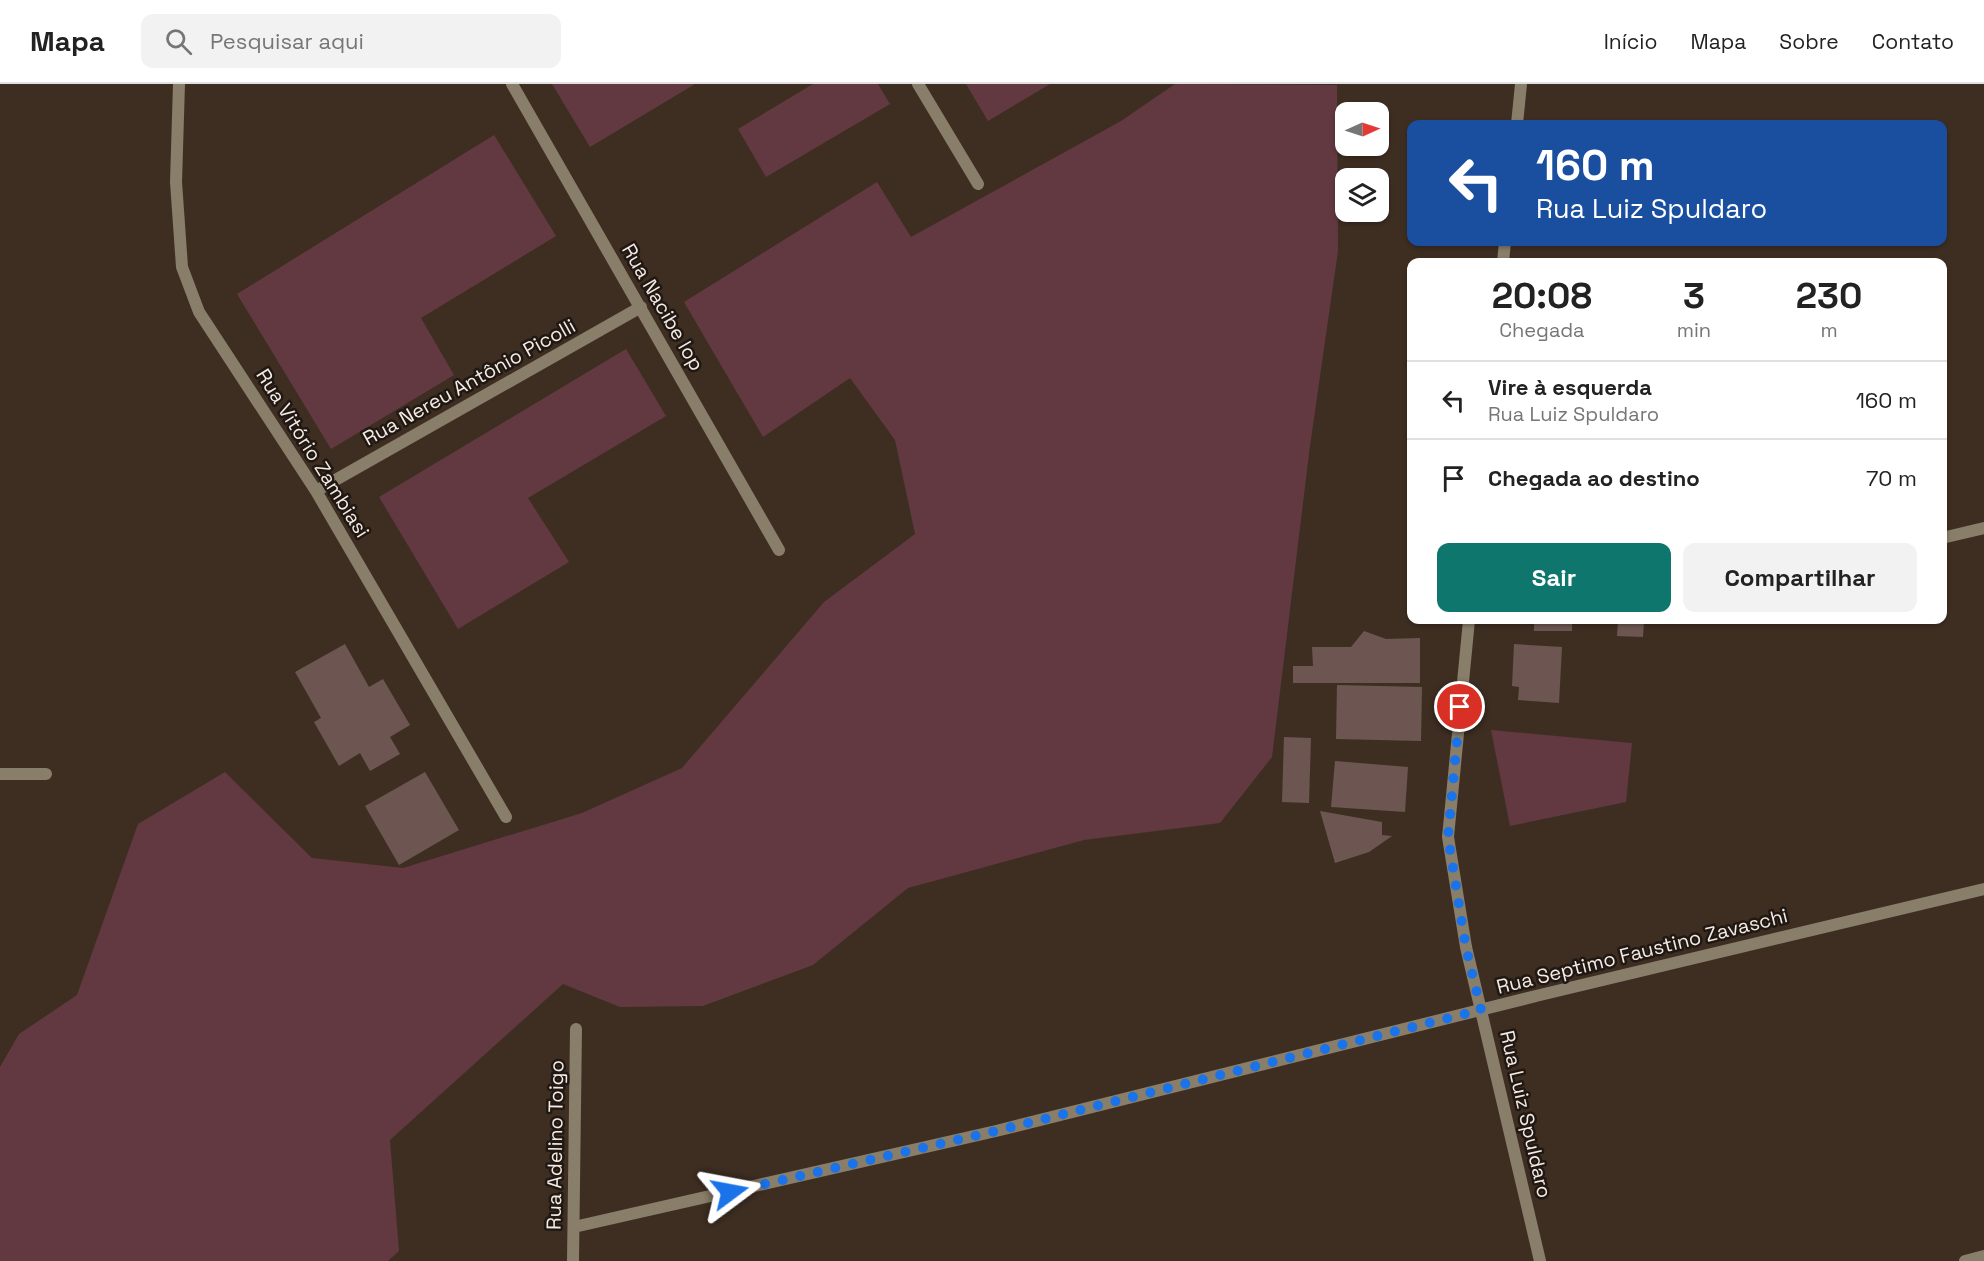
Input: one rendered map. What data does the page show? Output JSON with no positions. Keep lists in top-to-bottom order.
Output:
{
  "streets": {
    "street": [
      "Rua Nacibe Iop",
      "Rua Nereu Antônio Picolli",
      "Rua Vitório Zambiasi",
      "Rua Septimo Faustino Zavaschi",
      "Rua Luiz Spuldaro",
      "Rua Adelino Toigo"
    ]
  },
  "crossings": [
    ["Rua Nacibe Iop", "Rua Nereu Antônio Picolli"],
    ["Rua Nereu Antônio Picolli", "Rua Vitório Zambiasi"],
    ["Rua Septimo Faustino Zavaschi", "Rua Luiz Spuldaro"],
    ["Rua Septimo Faustino Zavaschi", "Rua Adelino Toigo"]
  ],
  "north": "right",
  "page": {
    "header": "Mapa",
    "search": "Pesquisar aqui",
    "nav": [
      "Início",
      "Mapa",
      "Sobre",
      "Contato"
    ],
    "turn": ["160 m", "Rua Luiz Spuldaro"],
    "eta": [
      "20:08",
      "Chegada",
      "3",
      "min",
      "230",
      "m"
    ],
    "list": [
      {
        "name": "Vire à esquerda",
        "note": "Rua Luiz Spuldaro",
        "value": "160 m"
      },
      {
        "name": "Chegada ao destino",
        "value": "70 m"
      }
    ],
    "buttons": ["Sair", "Compartilhar"]
  }
}
